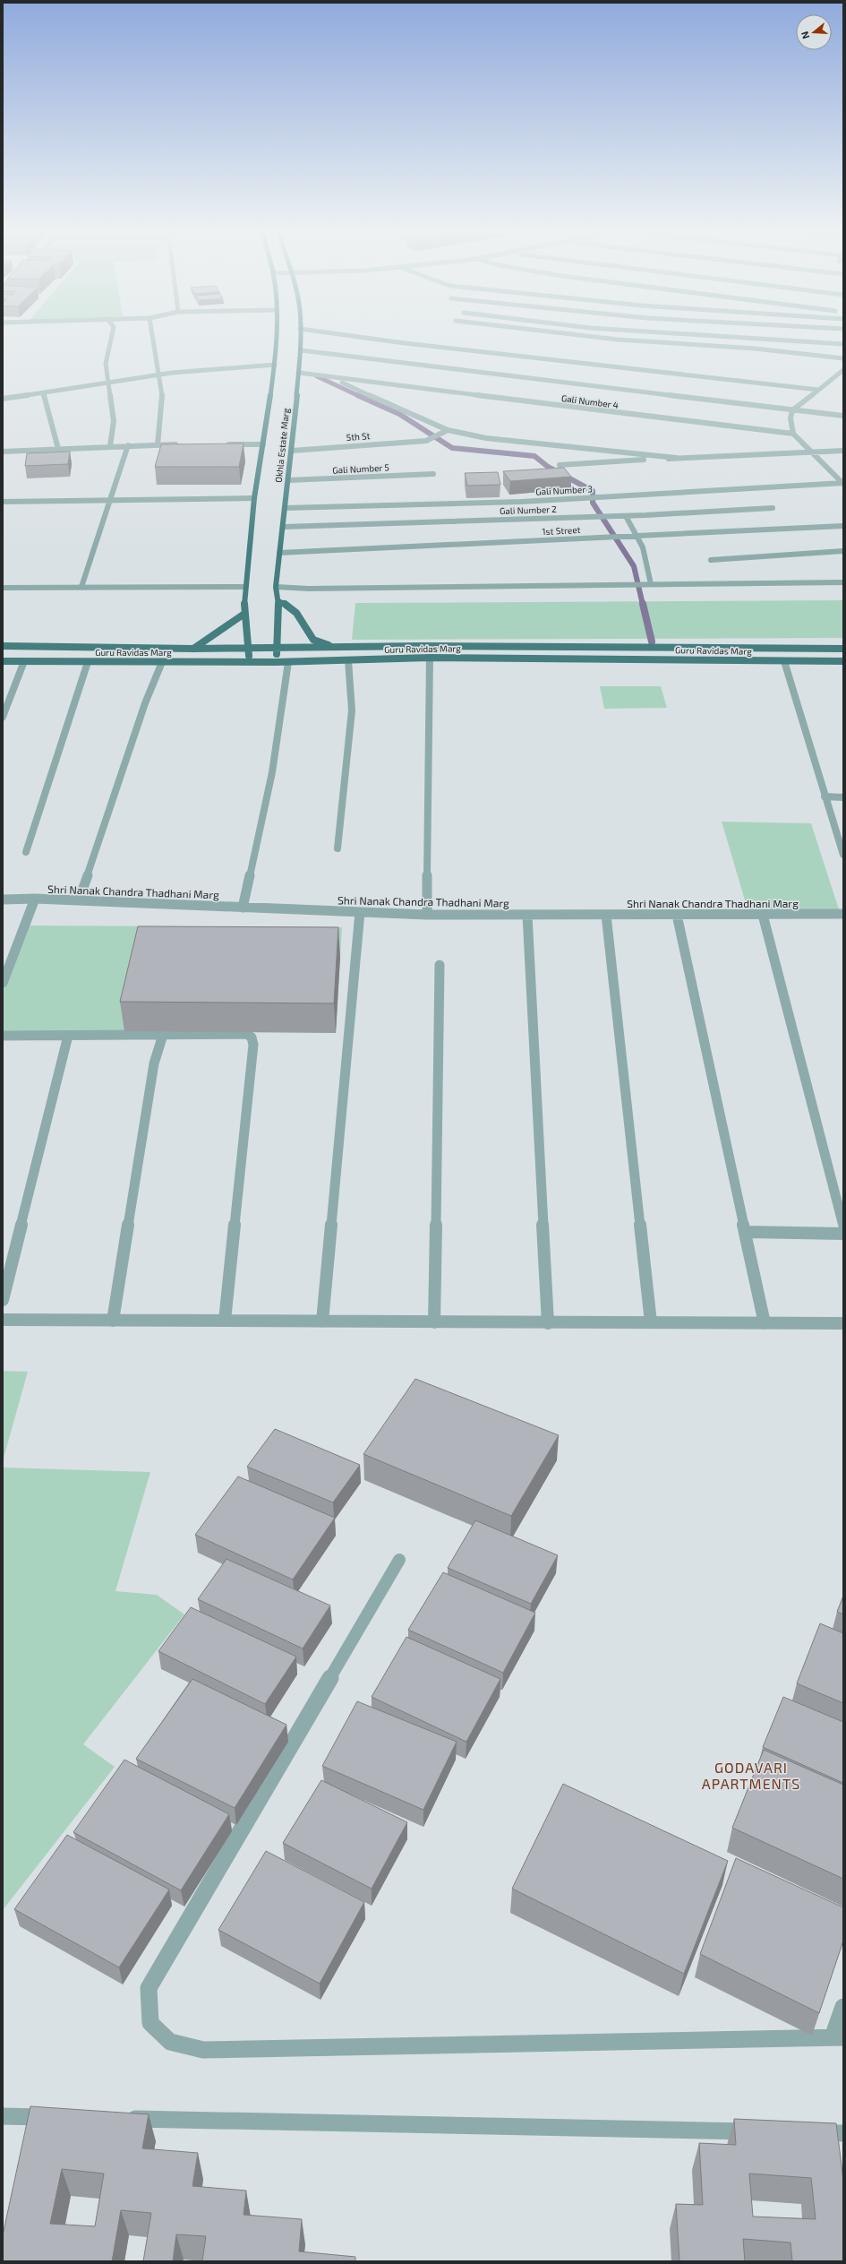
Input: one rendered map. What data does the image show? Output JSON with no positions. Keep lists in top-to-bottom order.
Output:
{
  "streets": {
    "main road": ["Okhla Estate Marg", "Guru Ravidas Marg"],
    "street": [
      "Gali Number 4",
      "5th St",
      "Gali Number 5",
      "Gali Number 3",
      "Gali Number 2",
      "1st Street",
      "Shri Nanak Chandra Thadhani Marg"
    ]
  },
  "crossings": [
    ["Gali Number 4", "Okhla Estate Marg"],
    ["5th St", "Okhla Estate Marg"],
    ["Okhla Estate Marg", "Gali Number 5"],
    ["Okhla Estate Marg", "Gali Number 3"],
    ["Okhla Estate Marg", "Gali Number 2"],
    ["Okhla Estate Marg", "1st Street"],
    ["Okhla Estate Marg", "Guru Ravidas Marg"]
  ],
  "districts": ["GODAVARI APARTMENTS"],
  "north": "left"
}
